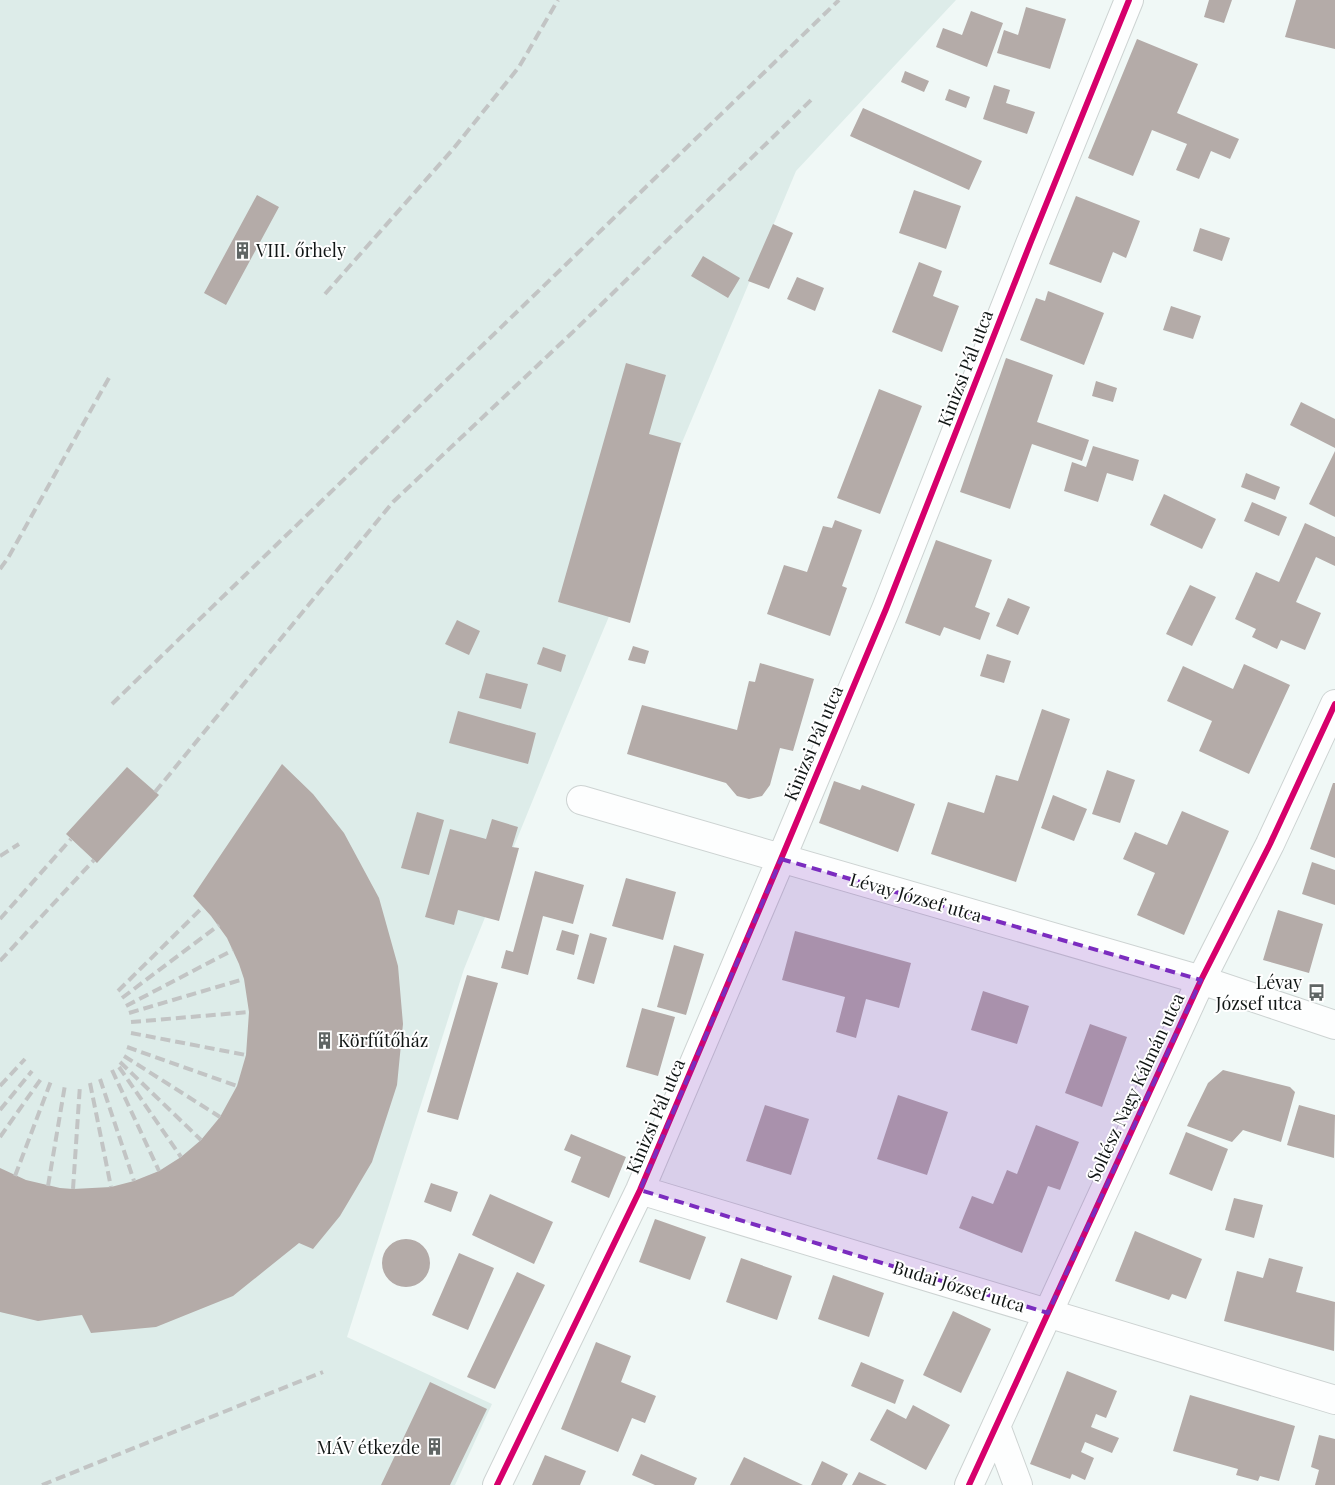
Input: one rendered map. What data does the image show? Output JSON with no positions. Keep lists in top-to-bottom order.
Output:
{
  "streets": {
    "street": [
      "Kinizsi Pál utca",
      "Lévay József utca",
      "Soltész Nagy Kálmán utca",
      "Budai József utca"
    ]
  },
  "crossings": [
    ["Kinizsi Pál utca", "Lévay József utca"],
    ["Kinizsi Pál utca", "Budai József utca"],
    ["Lévay József utca", "Soltész Nagy Kálmán utca"],
    ["Soltész Nagy Kálmán utca", "Budai József utca"]
  ],
  "places": {
    "building": ["VIII. őrhely", "Körfűtőház", "MÁV étkezde"],
    "bus stop": ["Lévay József utca"]
  }
}
